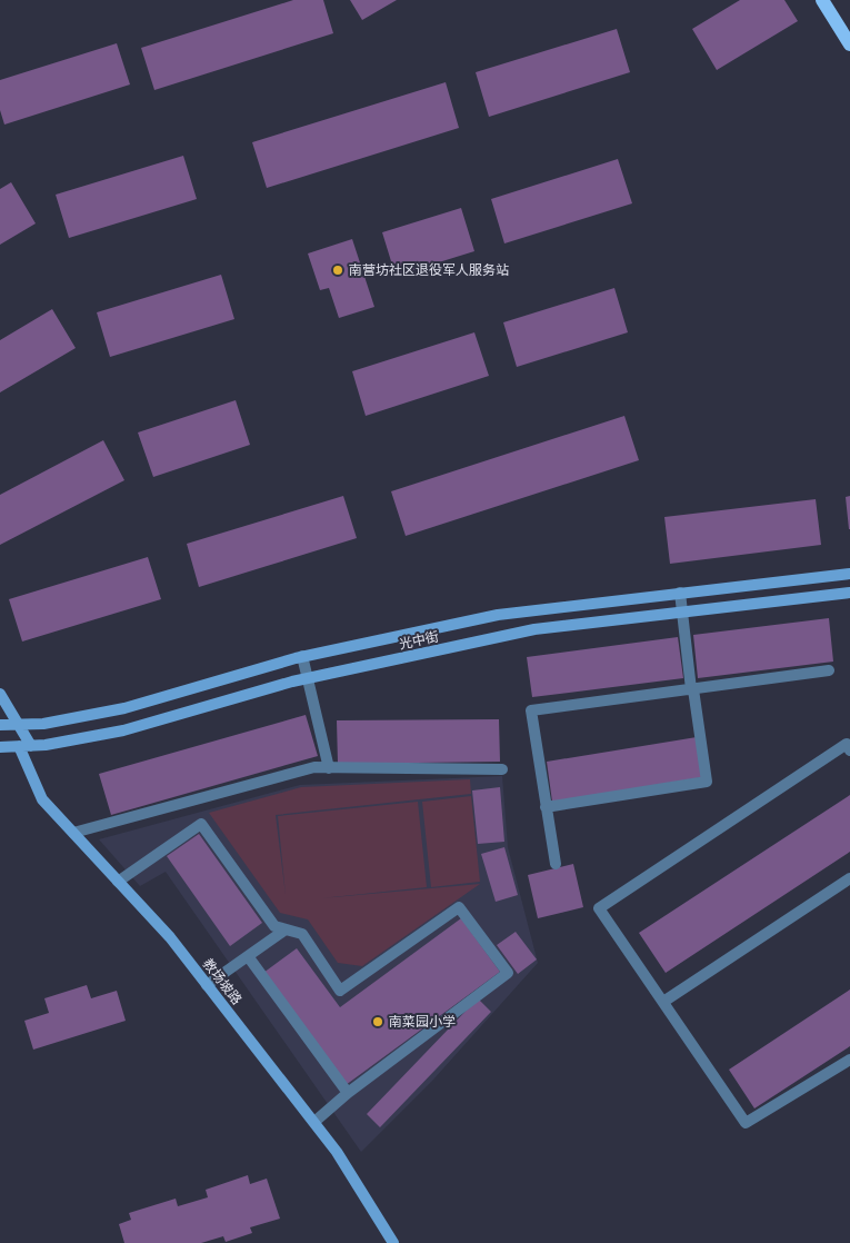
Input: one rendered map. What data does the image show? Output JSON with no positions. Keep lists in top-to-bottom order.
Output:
{
  "streets": {
    "street": ["光中街", "教场坡路"]
  },
  "crossings": [
    ["光中街", "教场坡路"]
  ],
  "places": ["南营坊社区退役军人服务站", "南菜园小学"]
}
